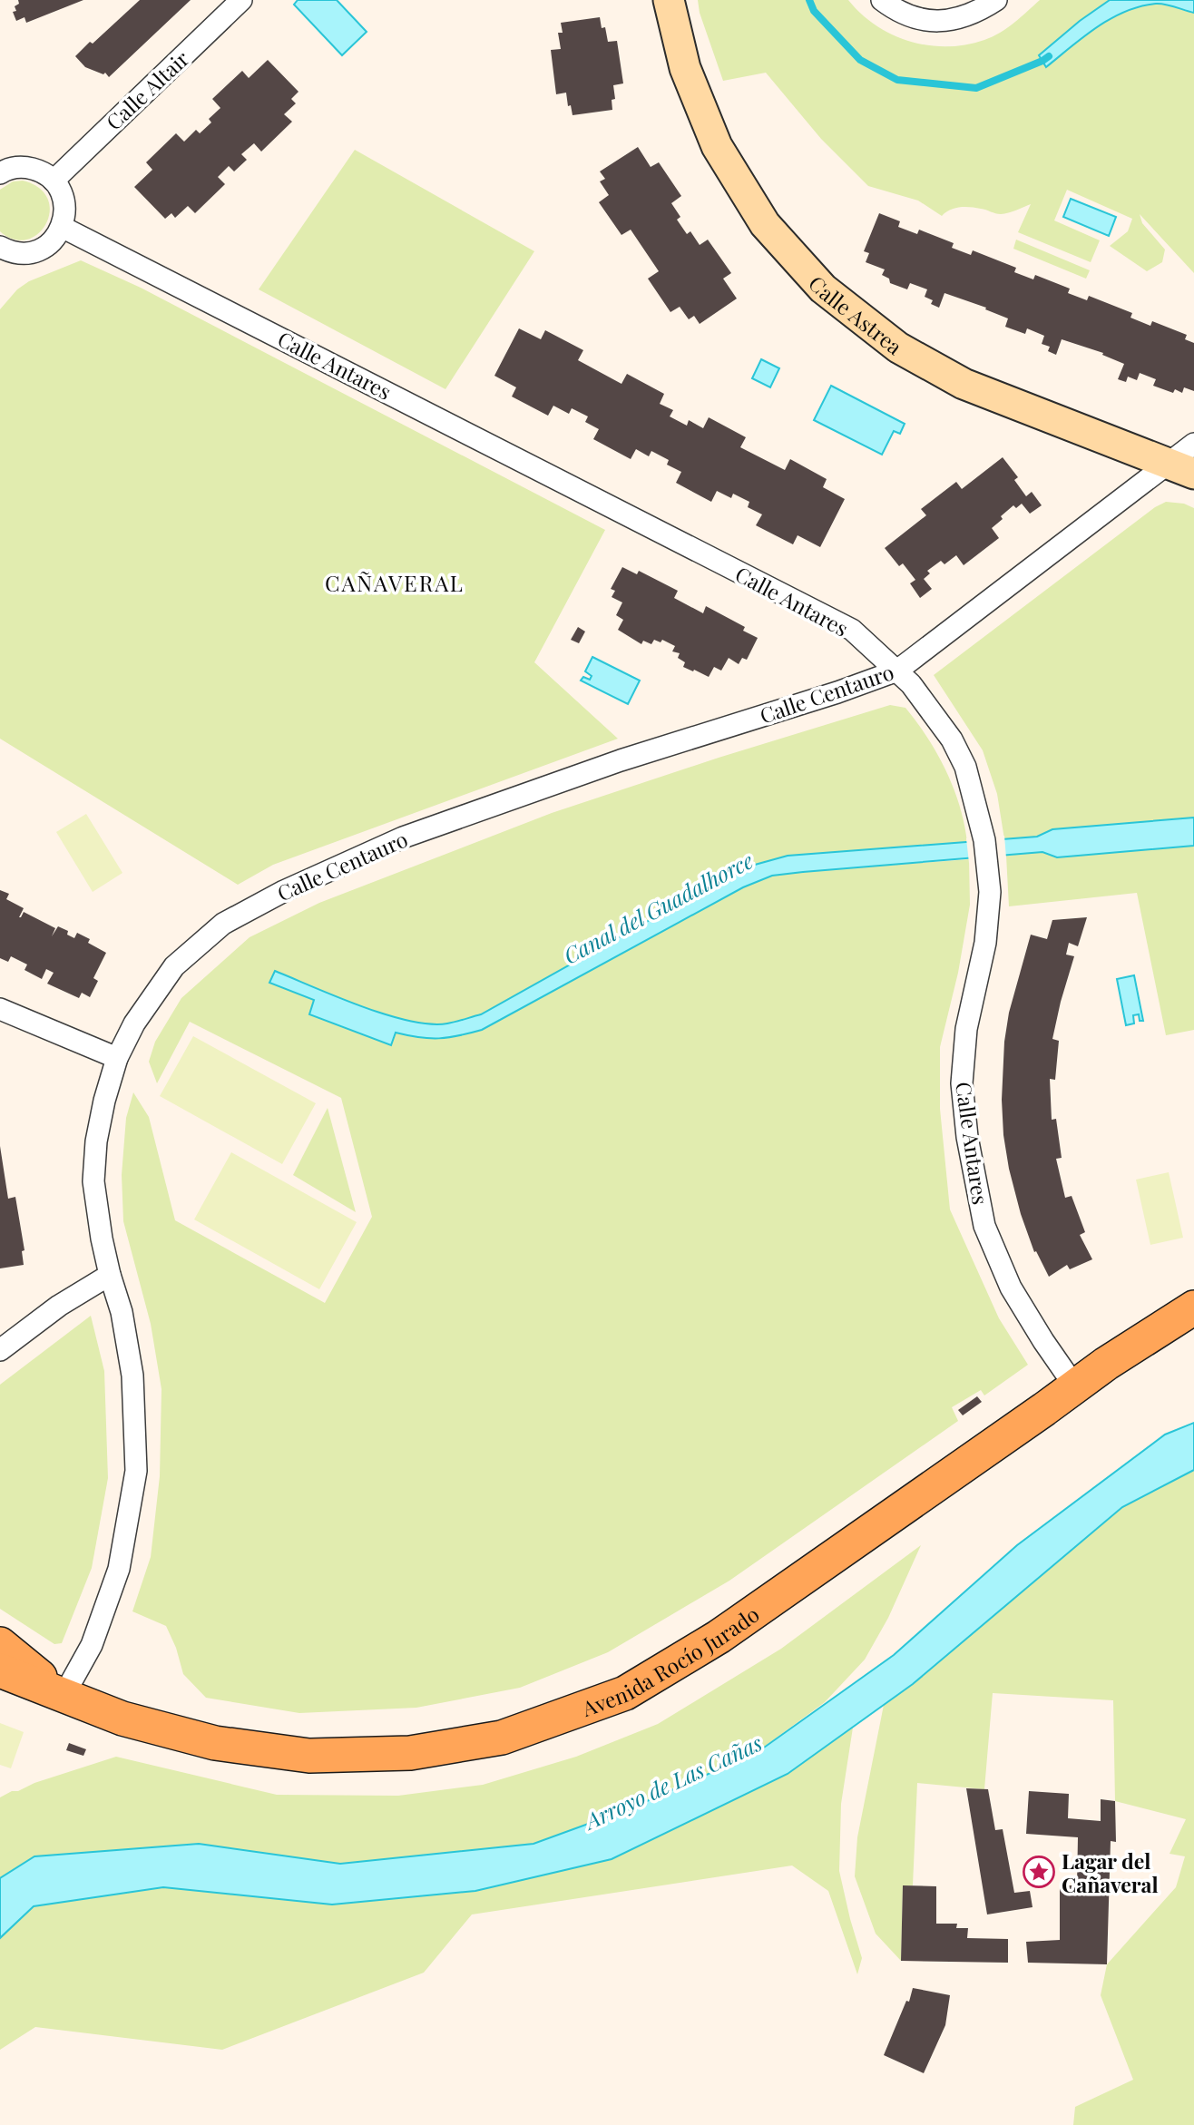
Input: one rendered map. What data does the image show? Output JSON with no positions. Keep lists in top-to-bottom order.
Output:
{
  "streets": {
    "main road": ["Avenida Rocío Jurado"],
    "street": [
      "Calle Altair",
      "Calle Astrea",
      "Calle Antares",
      "Calle Centauro"
    ]
  },
  "crossings": [
    ["Calle Astrea", "Calle Centauro"],
    ["Calle Antares", "Calle Centauro"],
    ["Calle Antares", "Avenida Rocío Jurado"],
    ["Calle Centauro", "Avenida Rocío Jurado"]
  ],
  "districts": ["CAÑAVERAL"],
  "water": ["Canal del Guadalhorce", "Arroyo de Las Cañas"],
  "places": {
    "place": ["Lagar del Cañaveral"]
  }
}
